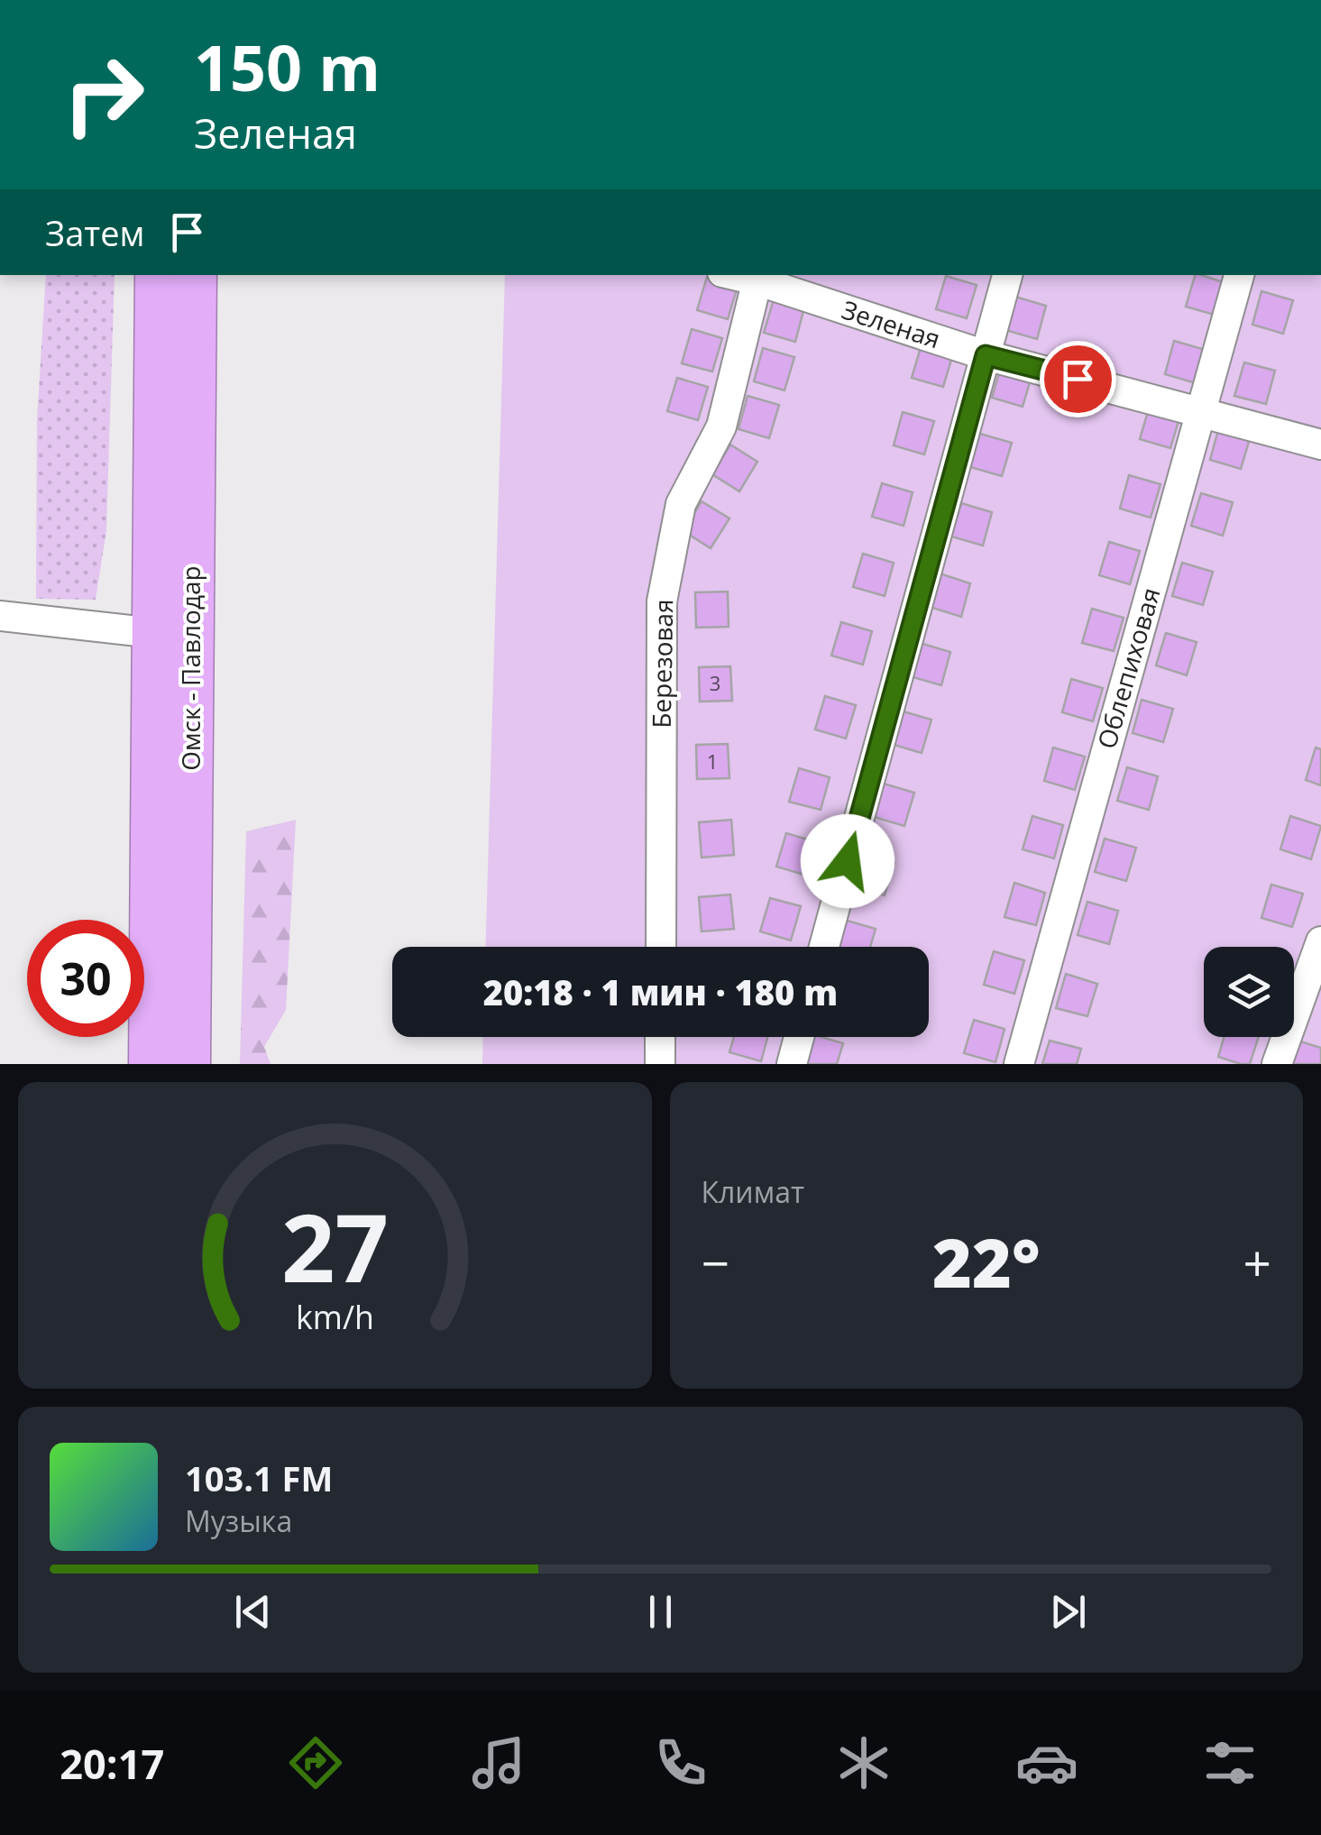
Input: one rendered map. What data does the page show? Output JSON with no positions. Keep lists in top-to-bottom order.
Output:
{
  "streets": {
    "highway": ["Омск - Павлодар"],
    "street": ["Зеленая", "Березовая", "Облепиховая"]
  },
  "crossings": [
    ["Зеленая", "Березовая"],
    ["Зеленая", "Облепиховая"]
  ],
  "house_numbers": ["3", "1"],
  "page": {
    "turn": ["150 m", "Зеленая"],
    "then": "Затем",
    "limit": "30",
    "trip": "20:18 · 1 мин · 180 m",
    "tile": "Климат",
    "heat": ["−", "22°", "+"],
    "song": ["103.1 FM", "Музыка"],
    "tabs": "20:17",
    "gauge": ["27", "km/h"]
  }
}
